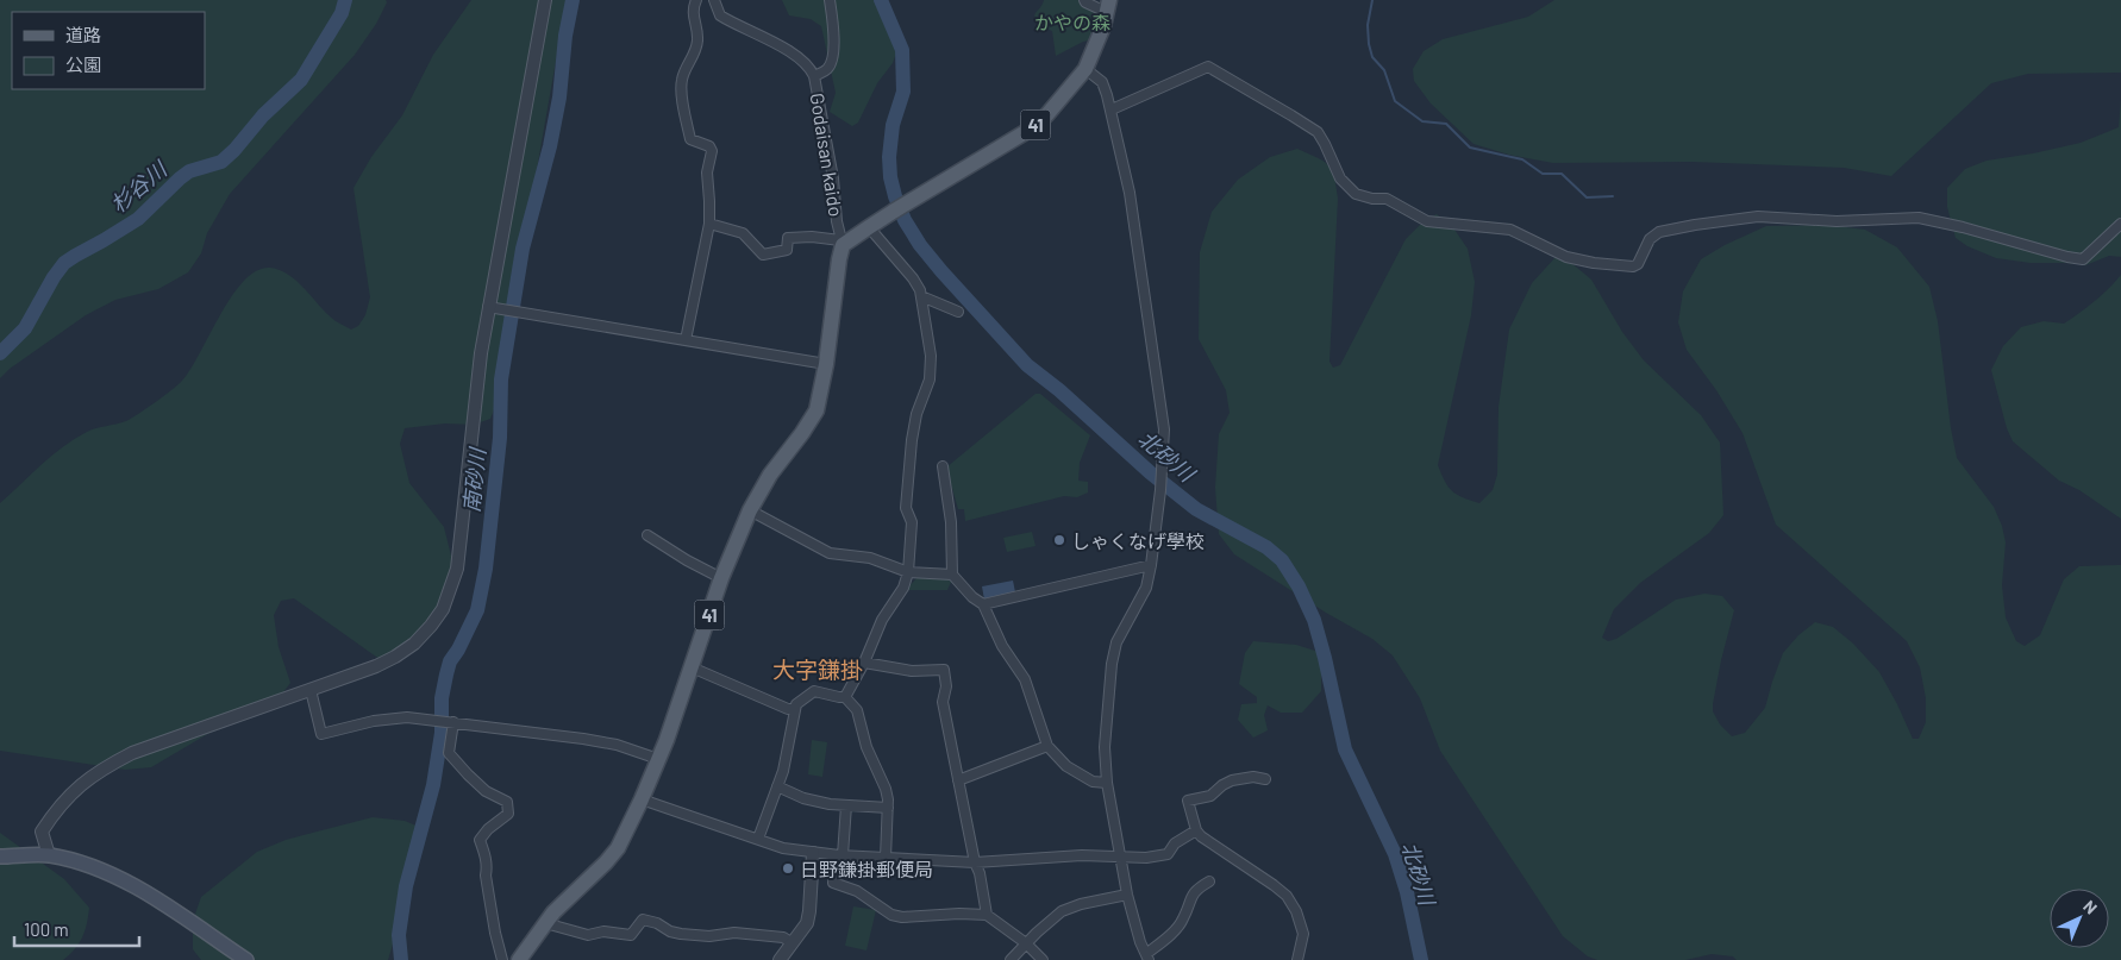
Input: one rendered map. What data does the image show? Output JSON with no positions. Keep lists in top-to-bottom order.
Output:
{
  "streets": {
    "main road": ["41"],
    "street": ["Godaisan kaido"]
  },
  "crossings": [
    ["41", "Godaisan kaido"]
  ],
  "districts": ["大字鎌掛"],
  "water": ["杉谷川", "北砂川", "南砂川"],
  "parks": ["かやの森"],
  "places": ["しゃくなげ學校", "日野鎌掛郵便局"],
  "legend": ["道路", "公園"],
  "scale_bar": "100 m",
  "north": "top right"
}
